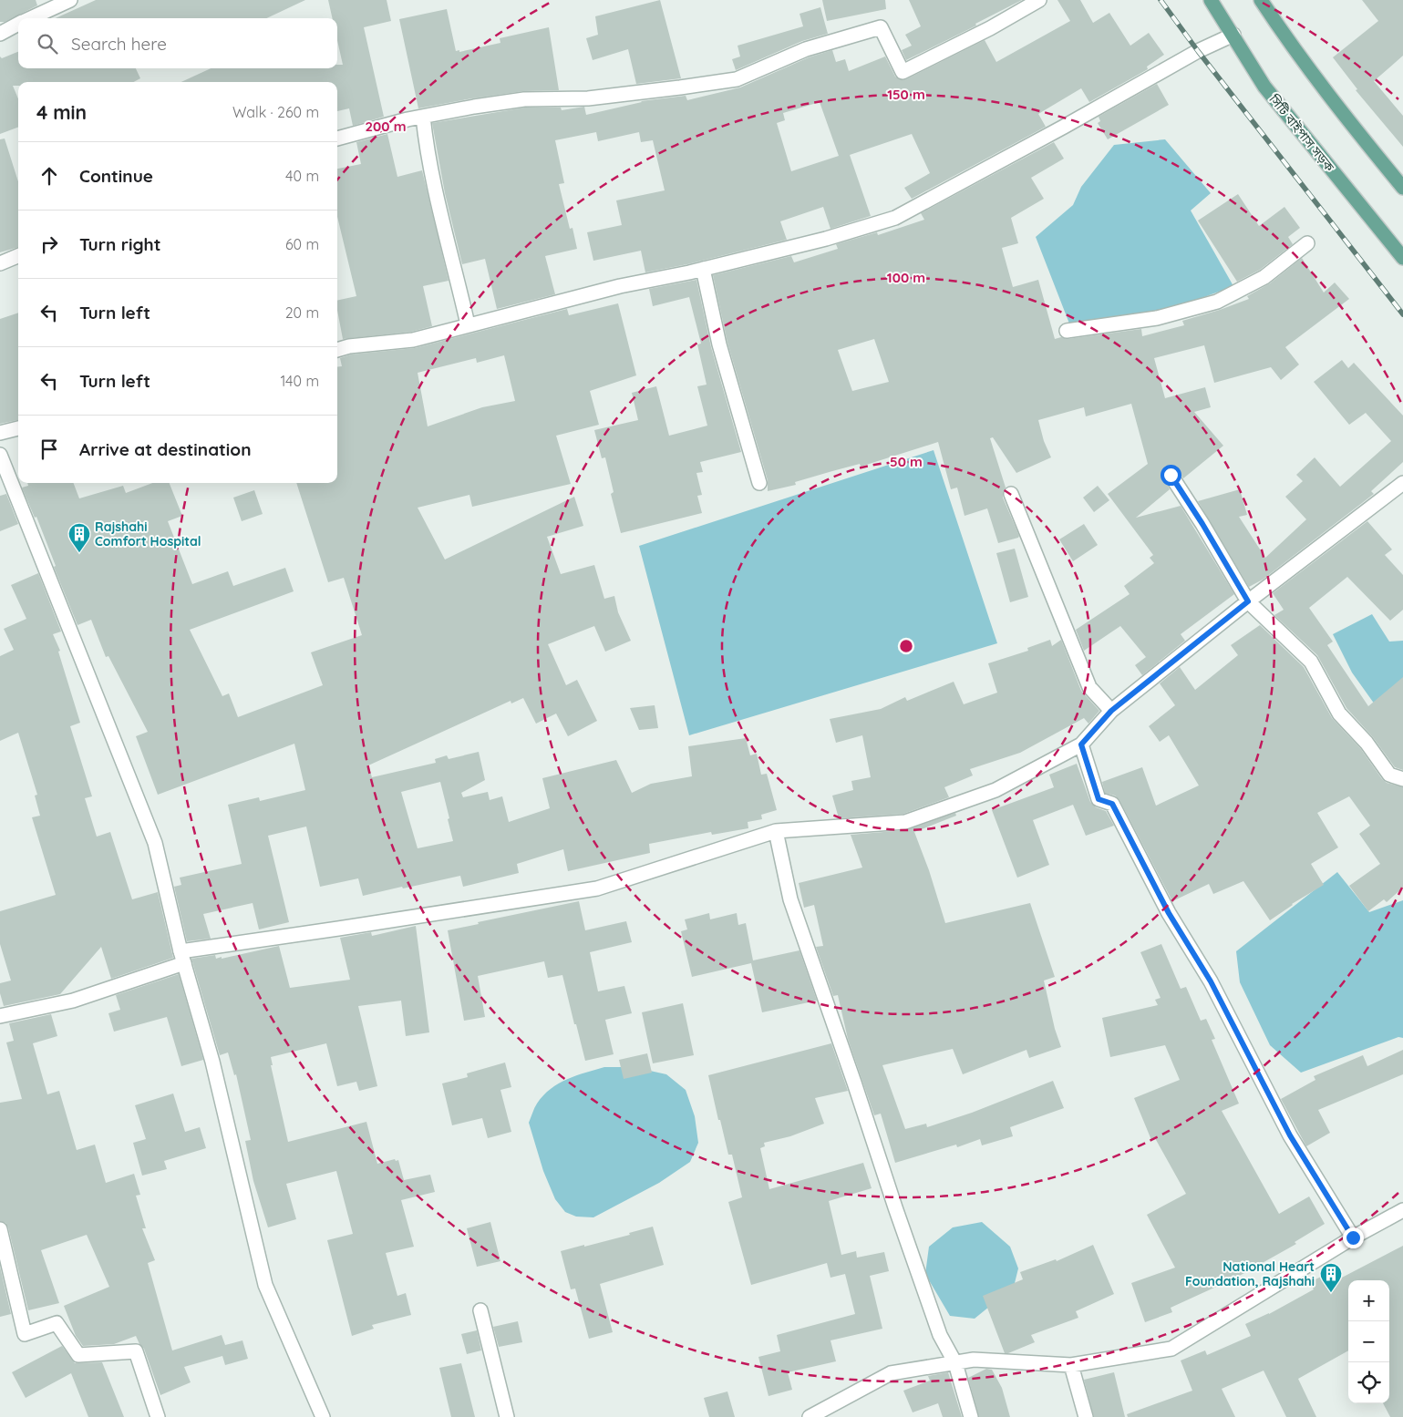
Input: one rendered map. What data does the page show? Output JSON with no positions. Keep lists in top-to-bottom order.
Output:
{
  "streets": {
    "main road": ["সিটি বাইপাস সড়ক"]
  },
  "places": {
    "building": ["Rajshahi Comfort Hospital", "National Heart Foundation, Rajshahi"]
  },
  "page": {
    "search": "Search here",
    "heading": ["4 min", "Walk · 260 m"],
    "list": [
      ["Continue", "40 m"],
      ["Turn right", "60 m"],
      ["Turn left", "20 m"],
      ["Turn left", "140 m"],
      "Arrive at destination"
    ],
    "map_buttons": ["+", "−"]
  },
  "rings": [
    "150 m",
    "200 m",
    "100 m",
    "50 m"
  ]
}
